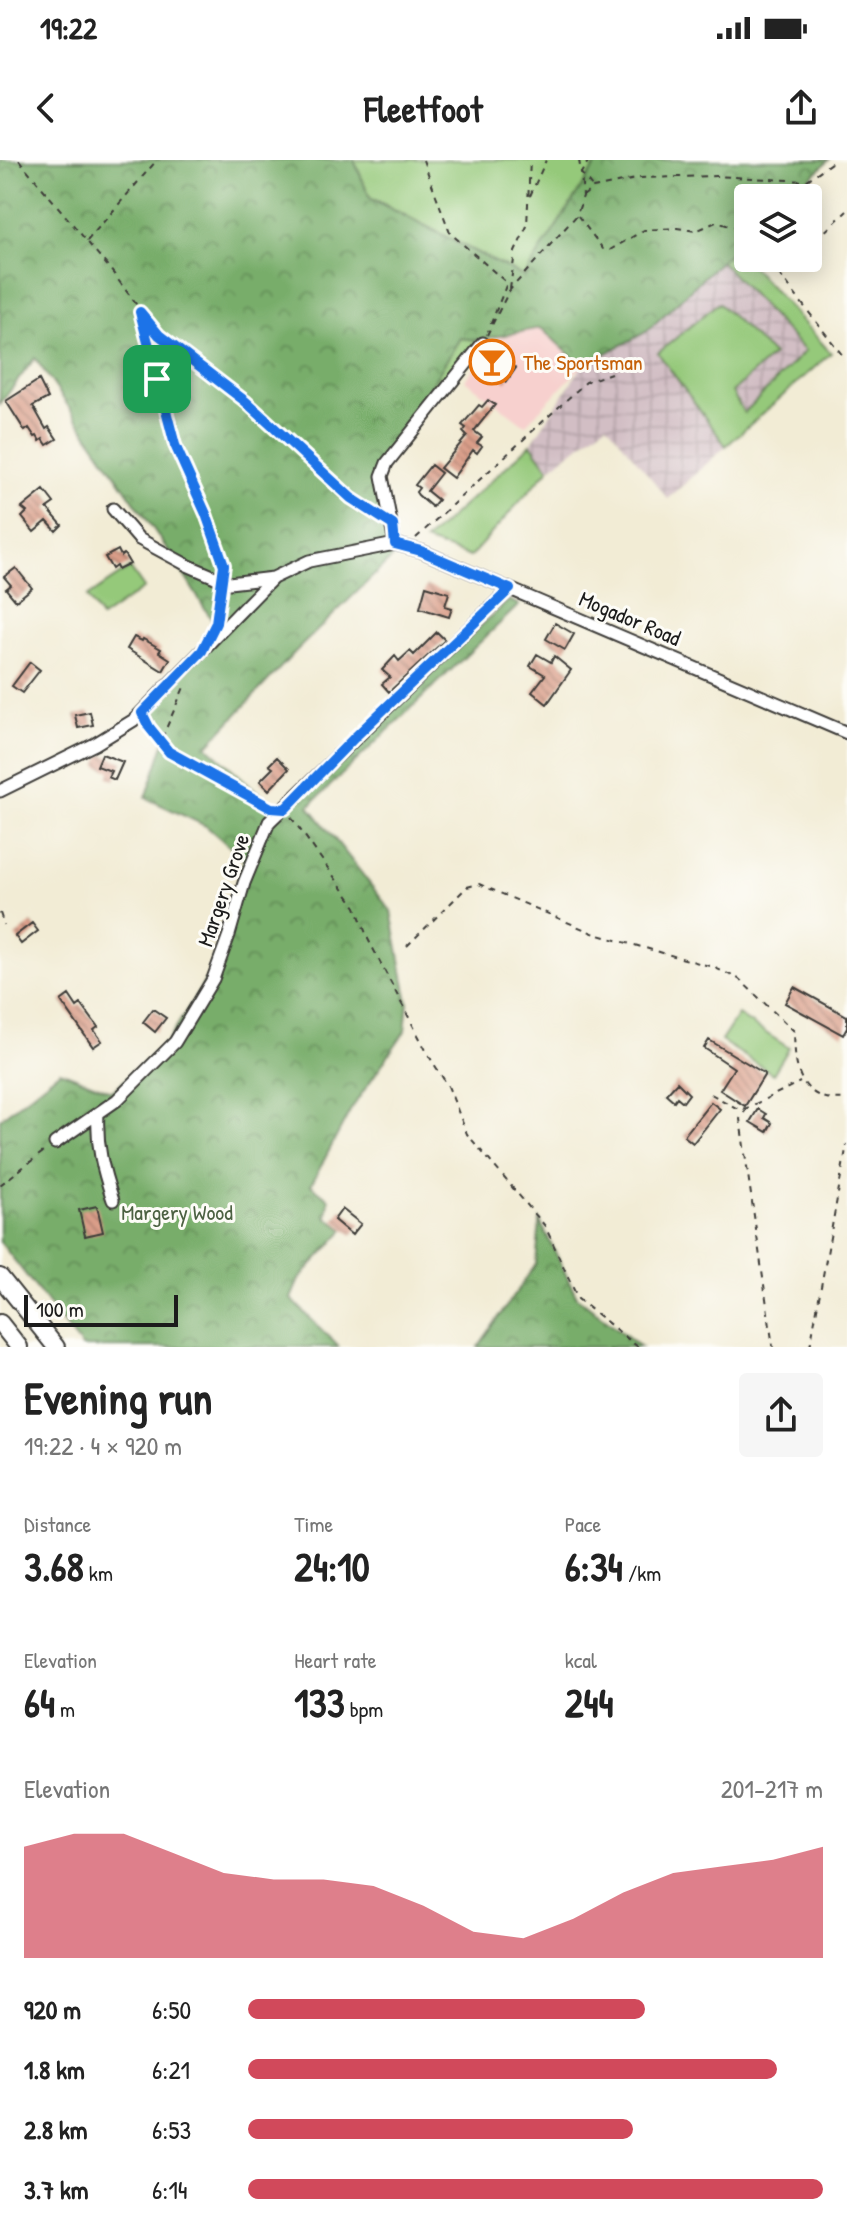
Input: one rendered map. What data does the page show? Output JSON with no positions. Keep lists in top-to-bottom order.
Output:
{
  "streets": {
    "street": ["Mogador Road", "Margery Grove"]
  },
  "crossings": [
    ["Mogador Road", "Margery Grove"]
  ],
  "parks": ["Margery Wood"],
  "places": {
    "bar": ["The Sportsman"]
  },
  "scale_bar": "100 m",
  "page": {
    "status": "19:22",
    "header": "Fleetfoot",
    "scale": "100 m",
    "heading": ["Evening run", "19:22 · 4 × 920 m"],
    "stats": [
      ["Distance", "3.68 km"],
      ["Time", "24:10"],
      ["Pace", "6:34 /km"],
      ["Elevation", "64 m"],
      ["Heart rate", "133 bpm"],
      ["kcal", "244"]
    ],
    "chart": ["Elevation", "201–217 m"],
    "list": [
      {
        "name": "920 m",
        "note": "6:50"
      },
      {
        "name": "1.8 km",
        "note": "6:21"
      },
      {
        "name": "2.8 km",
        "note": "6:53"
      },
      {
        "name": "3.7 km",
        "note": "6:14"
      }
    ]
  }
}
